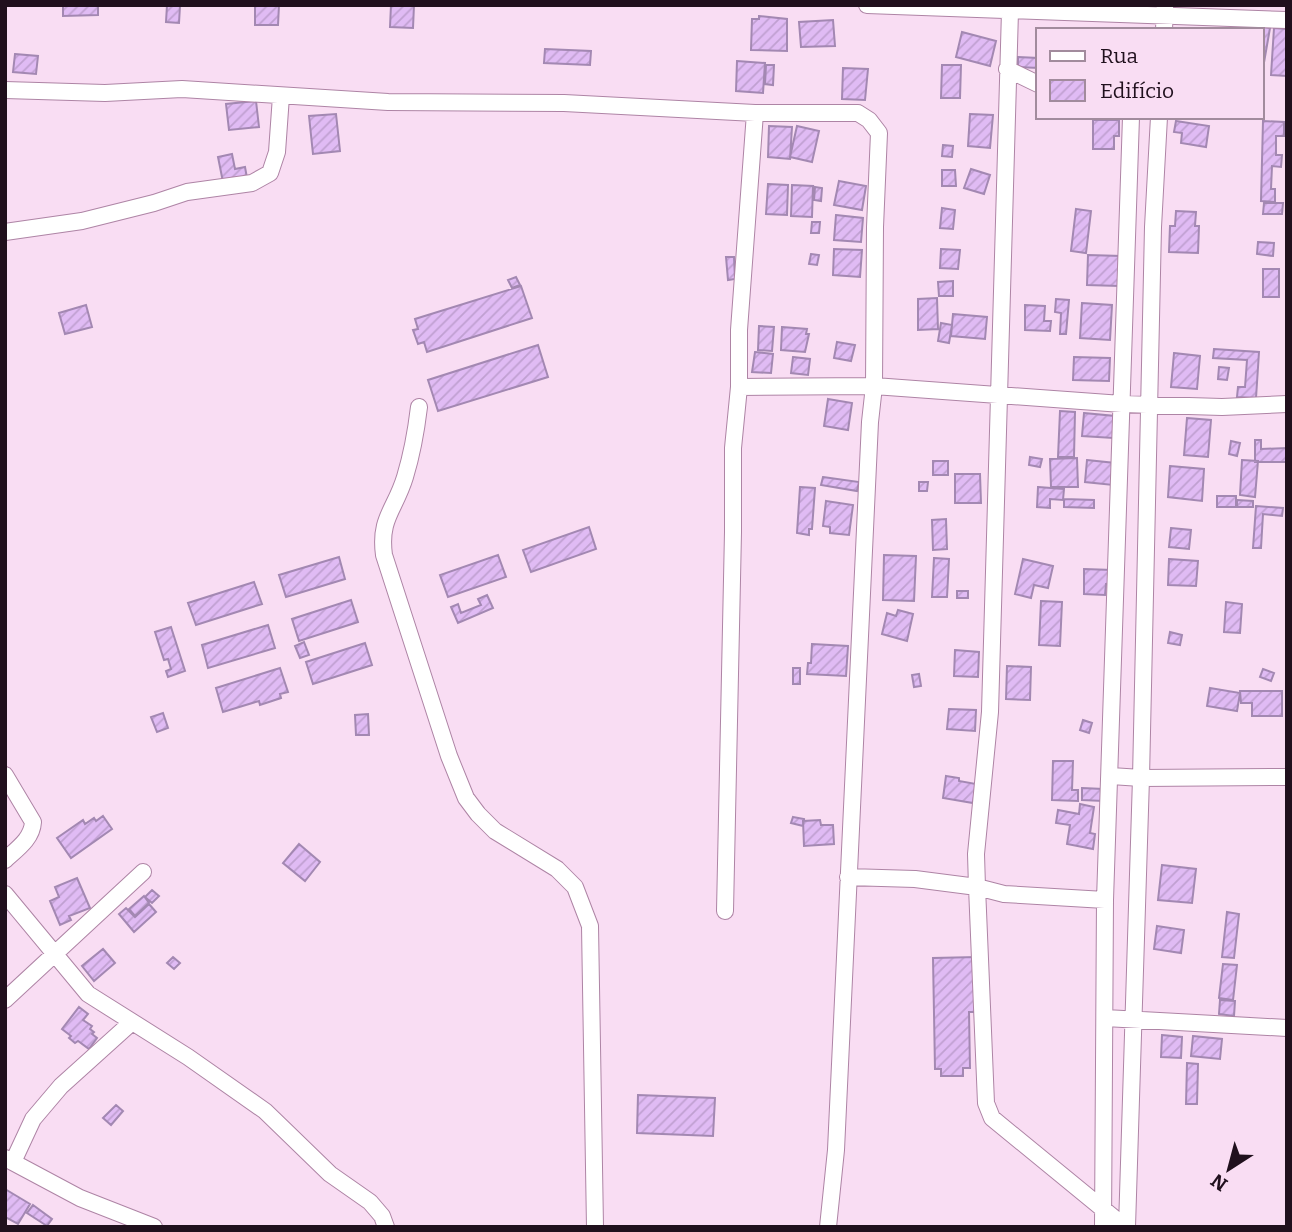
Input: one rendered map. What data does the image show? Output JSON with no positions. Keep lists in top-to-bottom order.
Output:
{
  "legend": ["Rua", "Edifício"],
  "north": "bottom left"
}
